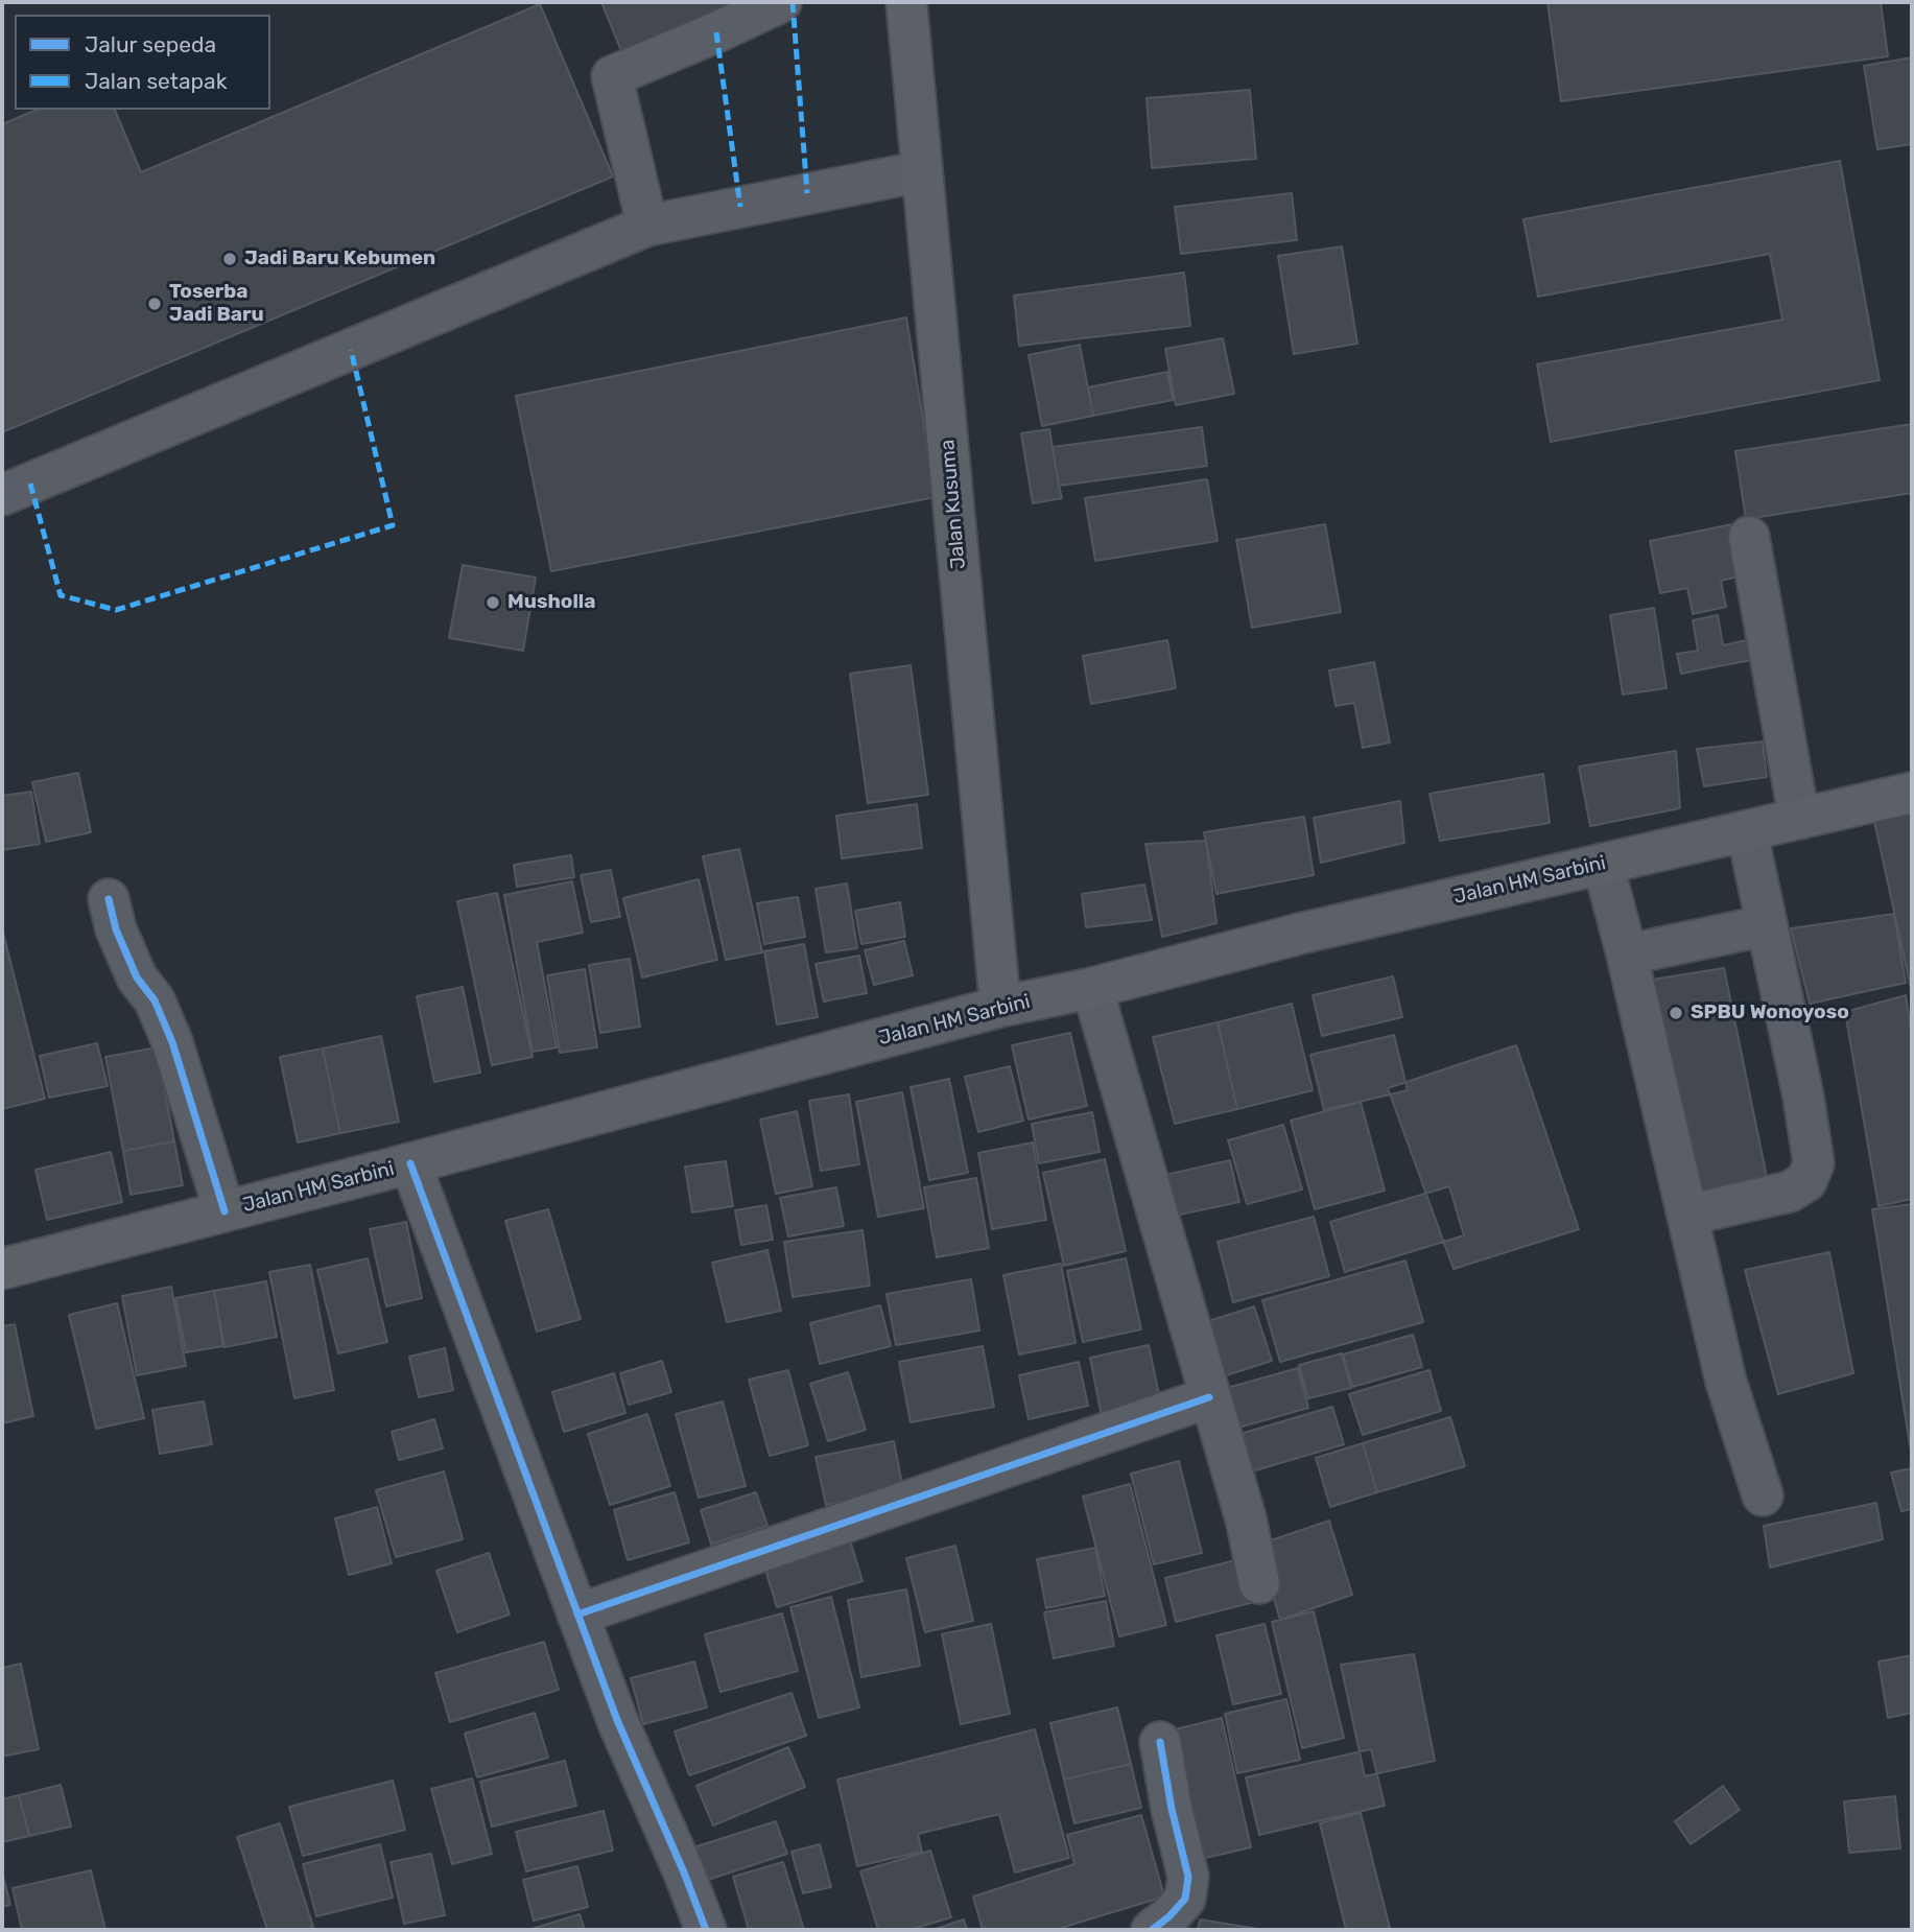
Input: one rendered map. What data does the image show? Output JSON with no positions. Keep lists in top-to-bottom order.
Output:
{
  "streets": {
    "main road": ["Jalan Kusuma", "Jalan HM Sarbini"]
  },
  "crossings": [
    ["Jalan Kusuma", "Jalan HM Sarbini"]
  ],
  "places": [
    "Jadi Baru Kebumen",
    "Toserba Jadi Baru",
    "Musholla",
    "SPBU Wonoyoso"
  ],
  "legend": ["Jalur sepeda", "Jalan setapak"]
}
